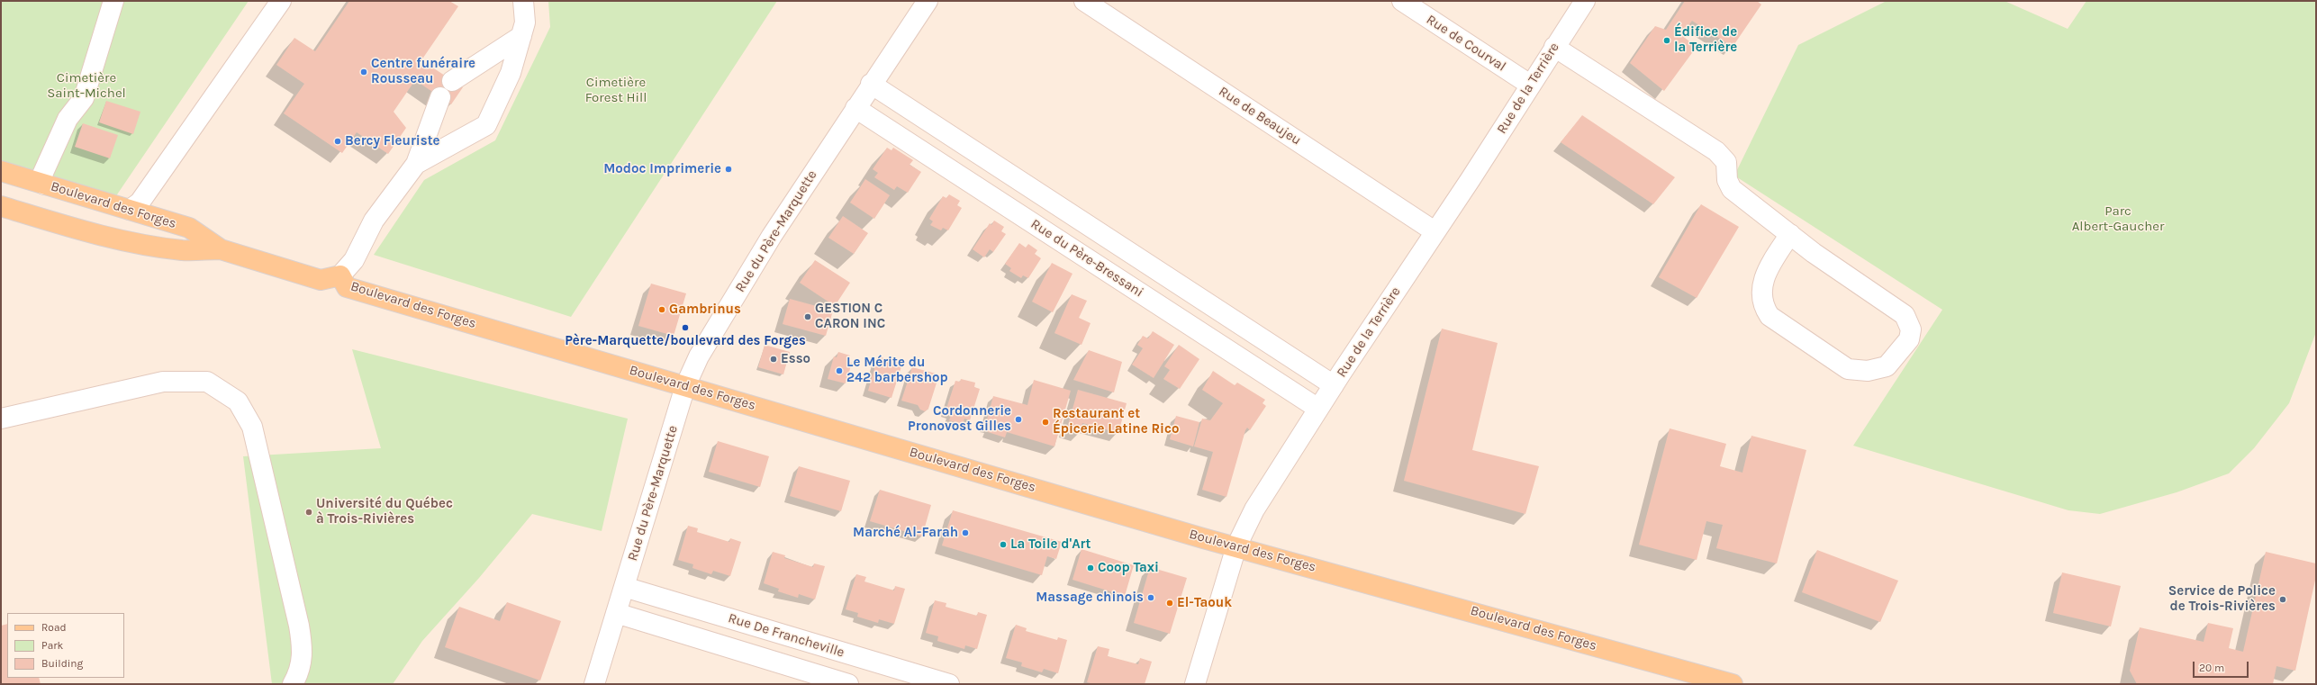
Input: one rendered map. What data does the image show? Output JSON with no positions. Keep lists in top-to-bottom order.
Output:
{
  "streets": {
    "main road": ["Boulevard des Forges"],
    "street": [
      "Rue de Courval",
      "Rue de la Terrière",
      "Rue de Beaujeu",
      "Rue du Père-Marquette",
      "Rue du Père-Bressani",
      "Rue De Francheville"
    ]
  },
  "crossings": [
    ["Rue de Courval", "Rue de la Terrière"],
    ["Rue de la Terrière", "Rue de Beaujeu"],
    ["Rue de la Terrière", "Boulevard des Forges"],
    ["Rue de la Terrière", "Rue du Père-Bressani"],
    ["Boulevard des Forges", "Rue du Père-Marquette"],
    ["Rue du Père-Marquette", "Rue du Père-Bressani"],
    ["Rue du Père-Marquette", "Rue De Francheville"]
  ],
  "parks": ["Cimetière Saint-Michel", "Cimetière Forest Hill", "Parc Albert-Gaucher"],
  "places": [
    "Édifice de la Terrière",
    "Centre funéraire Rousseau",
    "Bercy Fleuriste",
    "Modoc Imprimerie",
    "Gambrinus",
    "GESTION C CARON INC",
    "Père-Marquette/boulevard des Forges",
    "Esso",
    "Le Mérite du 242 barbershop",
    "Cordonnerie Pronovost Gilles",
    "Restaurant et Épicerie Latine Rico",
    "Université du Québec à Trois-Rivières",
    "Marché Al-Farah",
    "La Toile d'Art",
    "Coop Taxi",
    "Massage chinois",
    "Service de Police de Trois-Rivières",
    "El-Taouk"
  ],
  "legend": ["Road", "Park", "Building"],
  "scale_bar": "20 m"
}
